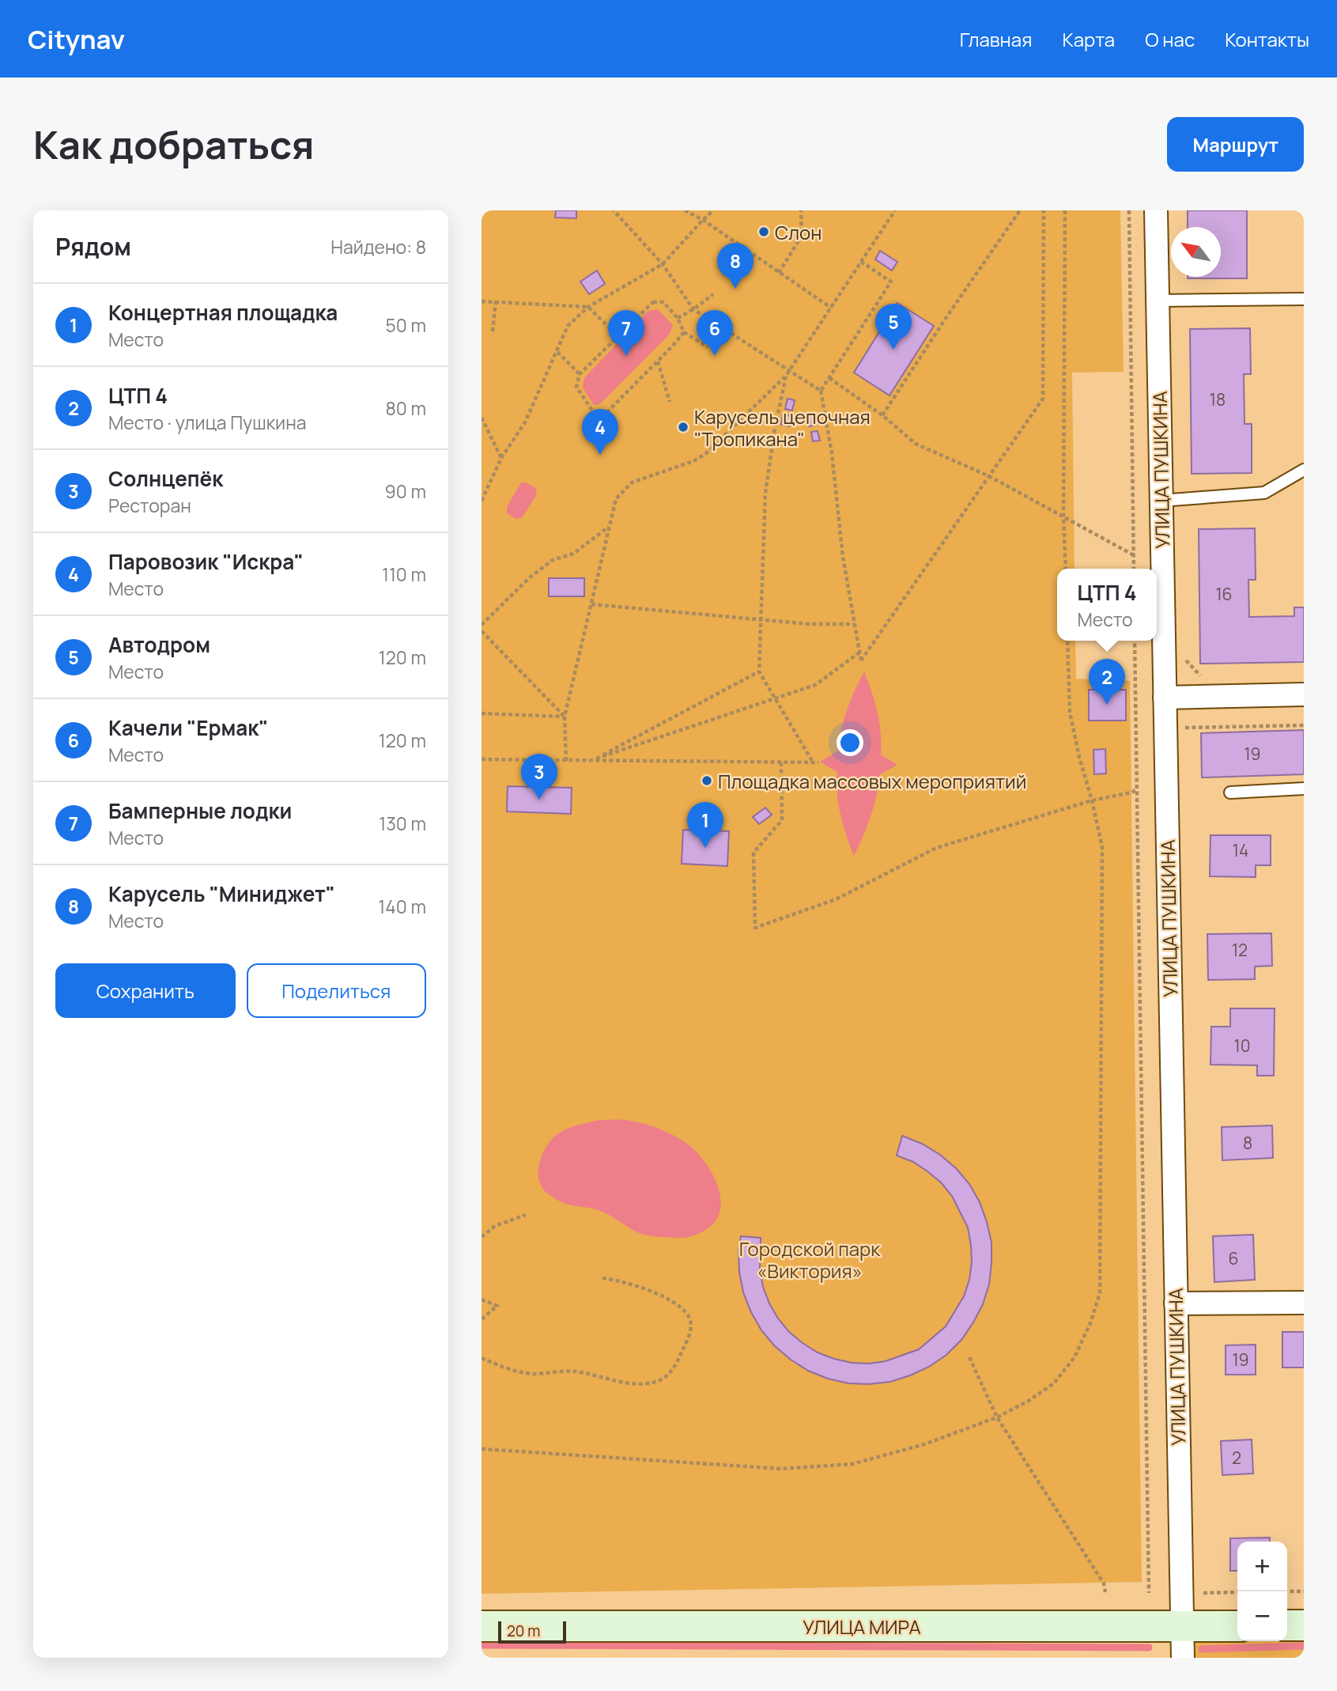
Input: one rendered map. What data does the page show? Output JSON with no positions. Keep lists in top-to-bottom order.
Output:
{
  "streets": {
    "main road": ["УЛИЦА МИРА"],
    "street": ["УЛИЦА ПУШКИНА"]
  },
  "crossings": [
    ["УЛИЦА ПУШКИНА", "УЛИЦА МИРА"]
  ],
  "parks": ["Городской парк «Виктория»"],
  "places": ["Слон", "Карусель цепочная \"Тропикана\"", "Площадка массовых мероприятий"],
  "house_numbers": [
    "18",
    "16",
    "19",
    "14",
    "12",
    "10",
    "8",
    "6",
    "19",
    "2"
  ],
  "scale_bar": "20 m",
  "north": "top left",
  "page": {
    "header": "Citynav",
    "nav": [
      "Главная",
      "Карта",
      "О нас",
      "Контакты"
    ],
    "buttons": [
      "Маршрут",
      ["Сохранить", "Поделиться"]
    ],
    "title": "Как добраться",
    "heading": ["Рядом", "Найдено: 8"],
    "pins": [
      "8",
      "5",
      "6",
      "7",
      "4",
      "2",
      "3",
      "1"
    ],
    "list": [
      {
        "mark": "1",
        "name": "Концертная площадка",
        "note": "Место",
        "value": "50 m"
      },
      {
        "mark": "2",
        "name": "ЦТП 4",
        "note": "Место · улица Пушкина",
        "value": "80 m"
      },
      {
        "mark": "3",
        "name": "Солнцепёк",
        "note": "Ресторан",
        "value": "90 m"
      },
      {
        "mark": "4",
        "name": "Паровозик \"Искра\"",
        "note": "Место",
        "value": "110 m"
      },
      {
        "mark": "5",
        "name": "Автодром",
        "note": "Место",
        "value": "120 m"
      },
      {
        "mark": "6",
        "name": "Качели \"Ермак\"",
        "note": "Место",
        "value": "120 m"
      },
      {
        "mark": "7",
        "name": "Бамперные лодки",
        "note": "Место",
        "value": "130 m"
      },
      {
        "mark": "8",
        "name": "Карусель \"Миниджет\"",
        "note": "Место",
        "value": "140 m"
      }
    ],
    "popup": ["ЦТП 4", "Место"],
    "map_buttons": ["+", "−"],
    "scale": "20 m"
  }
}
